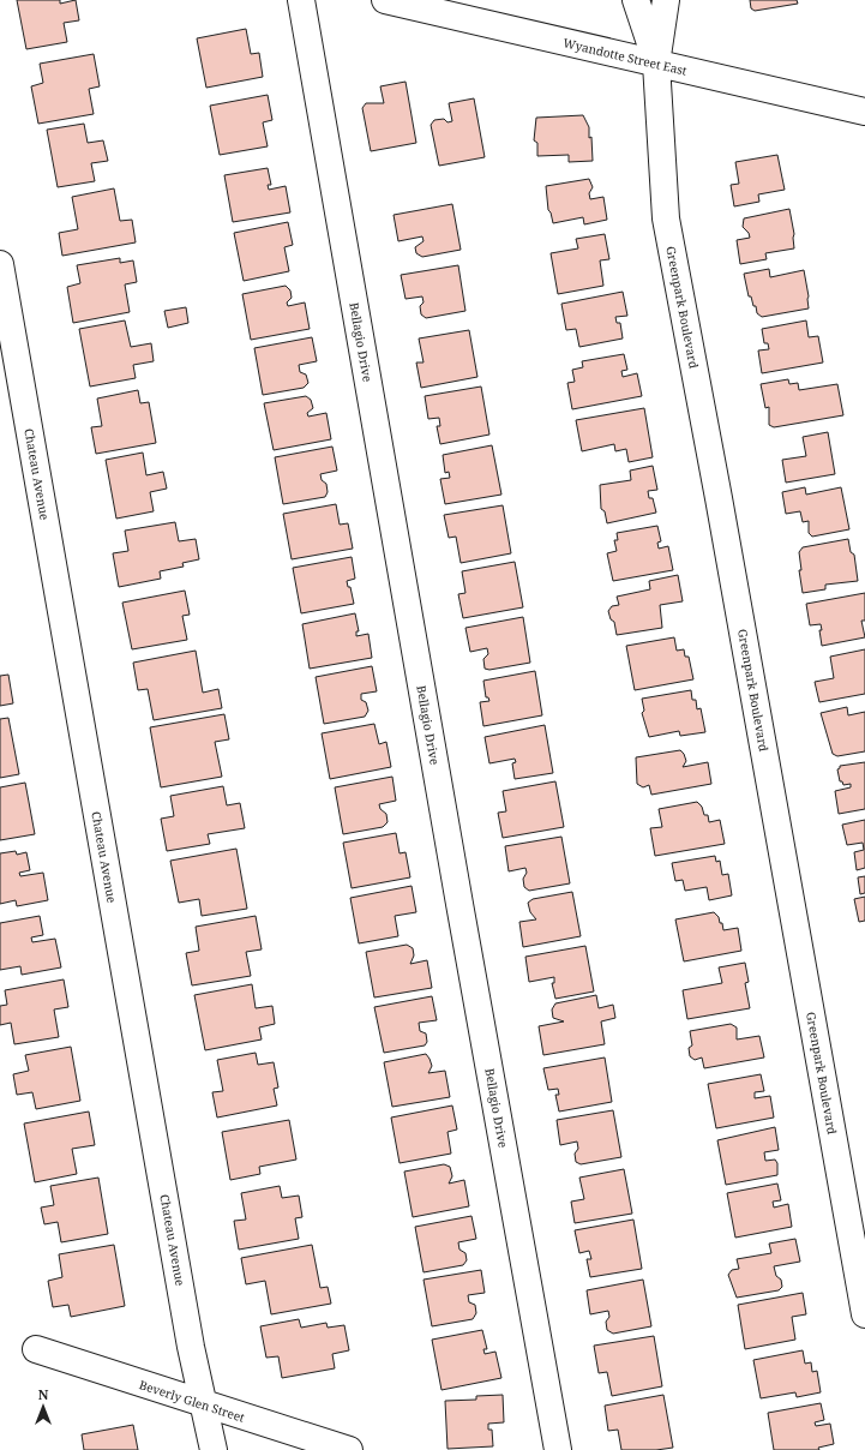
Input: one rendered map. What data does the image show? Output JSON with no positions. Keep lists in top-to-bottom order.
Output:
{
  "streets": {
    "street": [
      "Wyandotte Street East",
      "Greenpark Boulevard",
      "Bellagio Drive",
      "Chateau Avenue",
      "Beverly Glen Street"
    ]
  },
  "crossings": [
    ["Wyandotte Street East", "Greenpark Boulevard"],
    ["Chateau Avenue", "Beverly Glen Street"]
  ],
  "north": "top"
}
